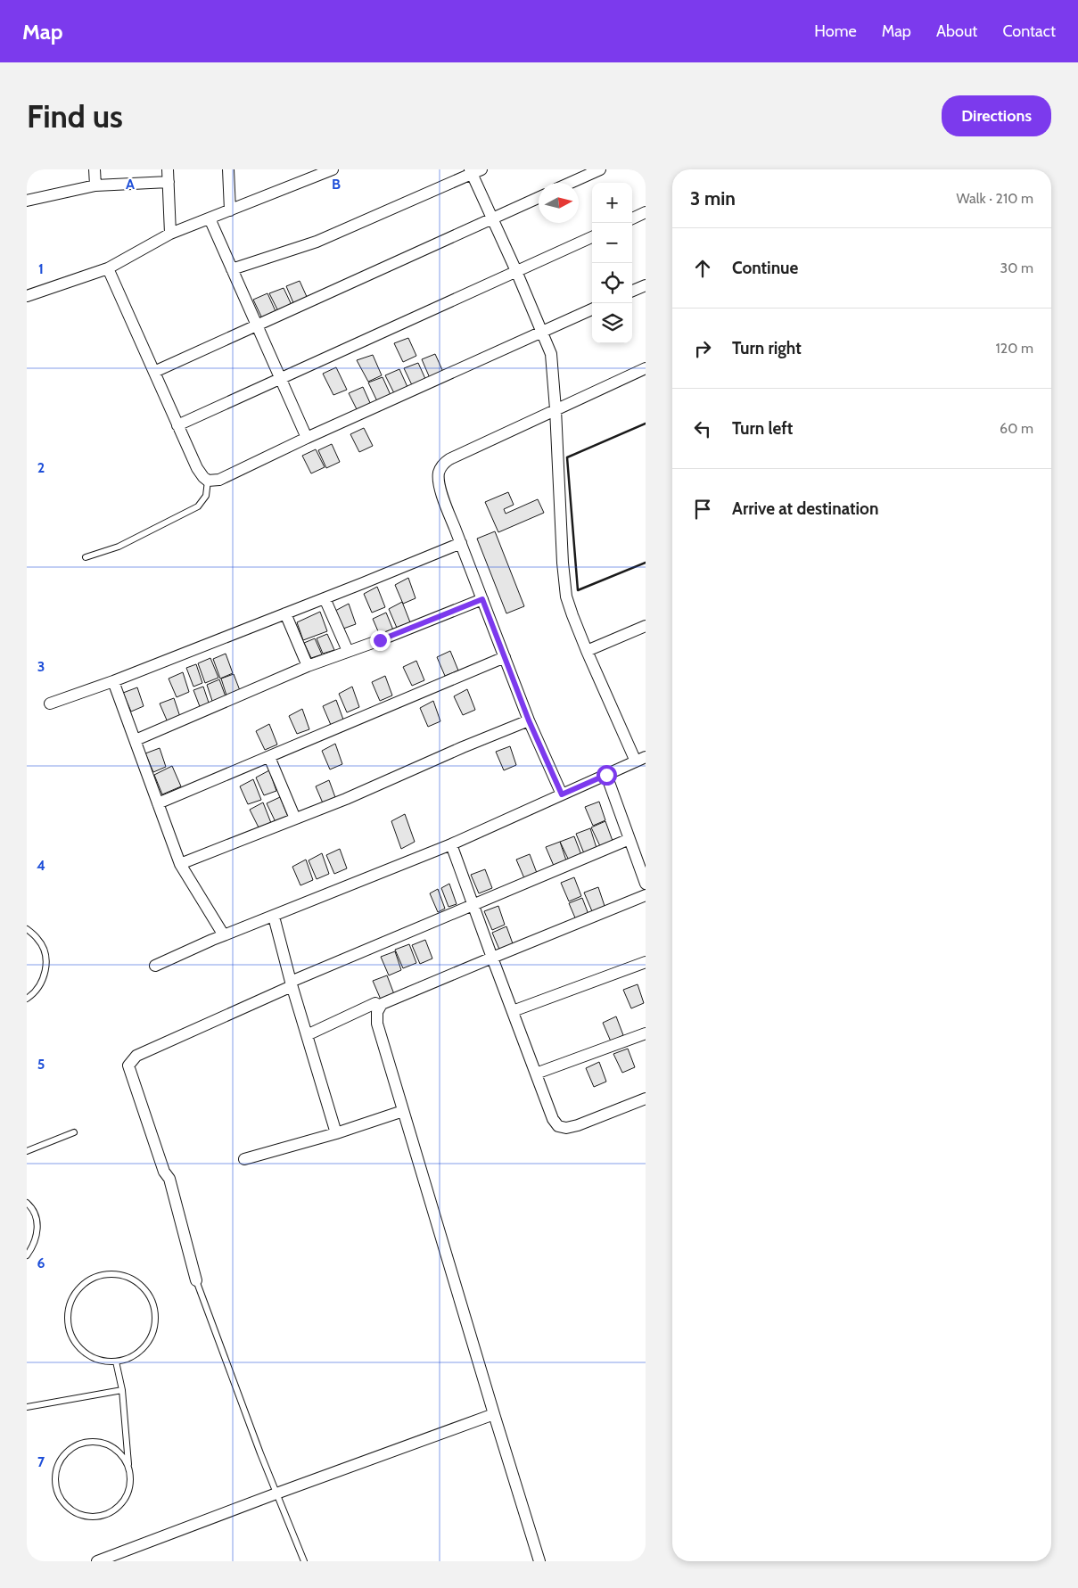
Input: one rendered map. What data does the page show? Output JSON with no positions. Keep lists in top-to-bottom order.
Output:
{
  "north": "right",
  "page": {
    "header": "Map",
    "nav": [
      "Home",
      "Map",
      "About",
      "Contact"
    ],
    "buttons": "Directions",
    "title": "Find us",
    "heading": ["3 min", "Walk · 210 m"],
    "map_buttons": ["+", "−"],
    "list": [
      ["Continue", "30 m"],
      ["Turn right", "120 m"],
      ["Turn left", "60 m"],
      "Arrive at destination"
    ]
  },
  "grid": {
    "columns": ["A", "B"],
    "rows": [
      "1",
      "2",
      "3",
      "4",
      "5",
      "6",
      "7"
    ]
  }
}
